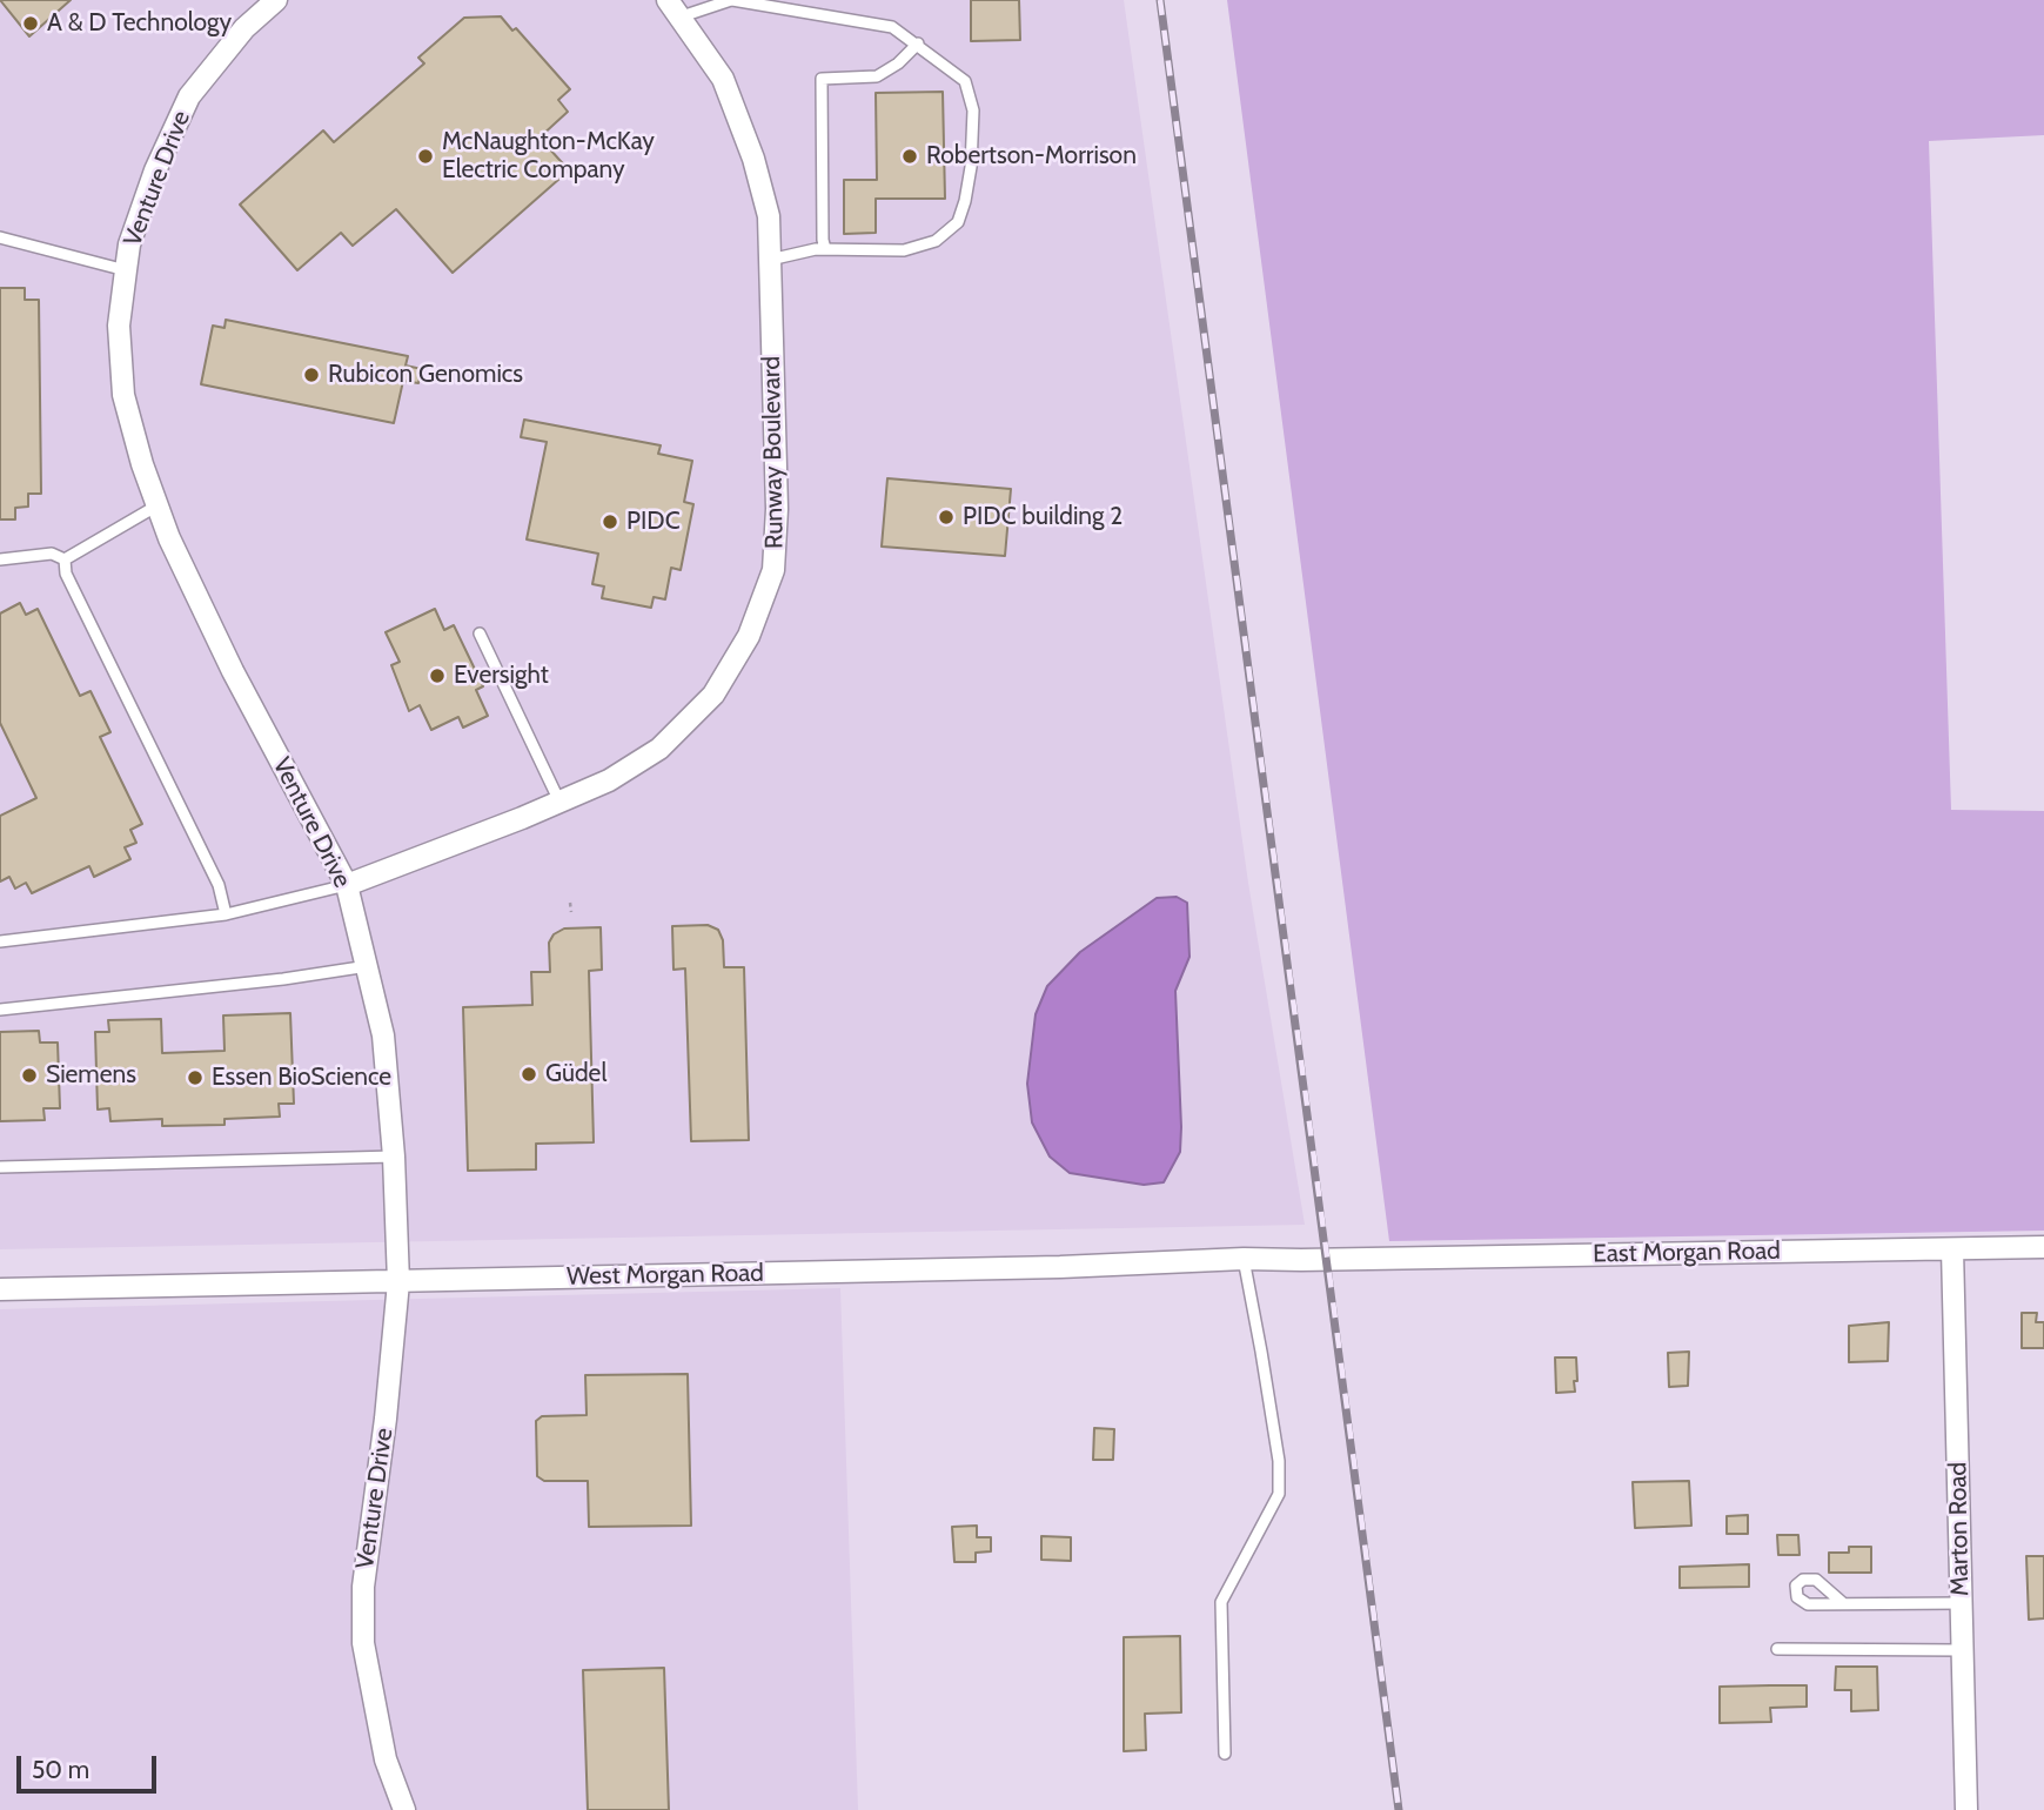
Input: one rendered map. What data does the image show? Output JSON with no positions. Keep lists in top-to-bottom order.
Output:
{
  "streets": {
    "street": [
      "Venture Drive",
      "Runway Boulevard",
      "East Morgan Road",
      "West Morgan Road",
      "Marton Road"
    ]
  },
  "crossings": [
    ["Venture Drive", "Runway Boulevard"],
    ["Venture Drive", "West Morgan Road"],
    ["East Morgan Road", "West Morgan Road"],
    ["East Morgan Road", "Marton Road"]
  ],
  "places": [
    "A & D Technology",
    "McNaughton-McKay Electric Company",
    "Robertson-Morrison",
    "Rubicon Genomics",
    "PIDC building 2",
    "PIDC",
    "Eversight",
    "Güdel",
    "Siemens",
    "Essen BioScience"
  ],
  "scale_bar": "50 m"
}
